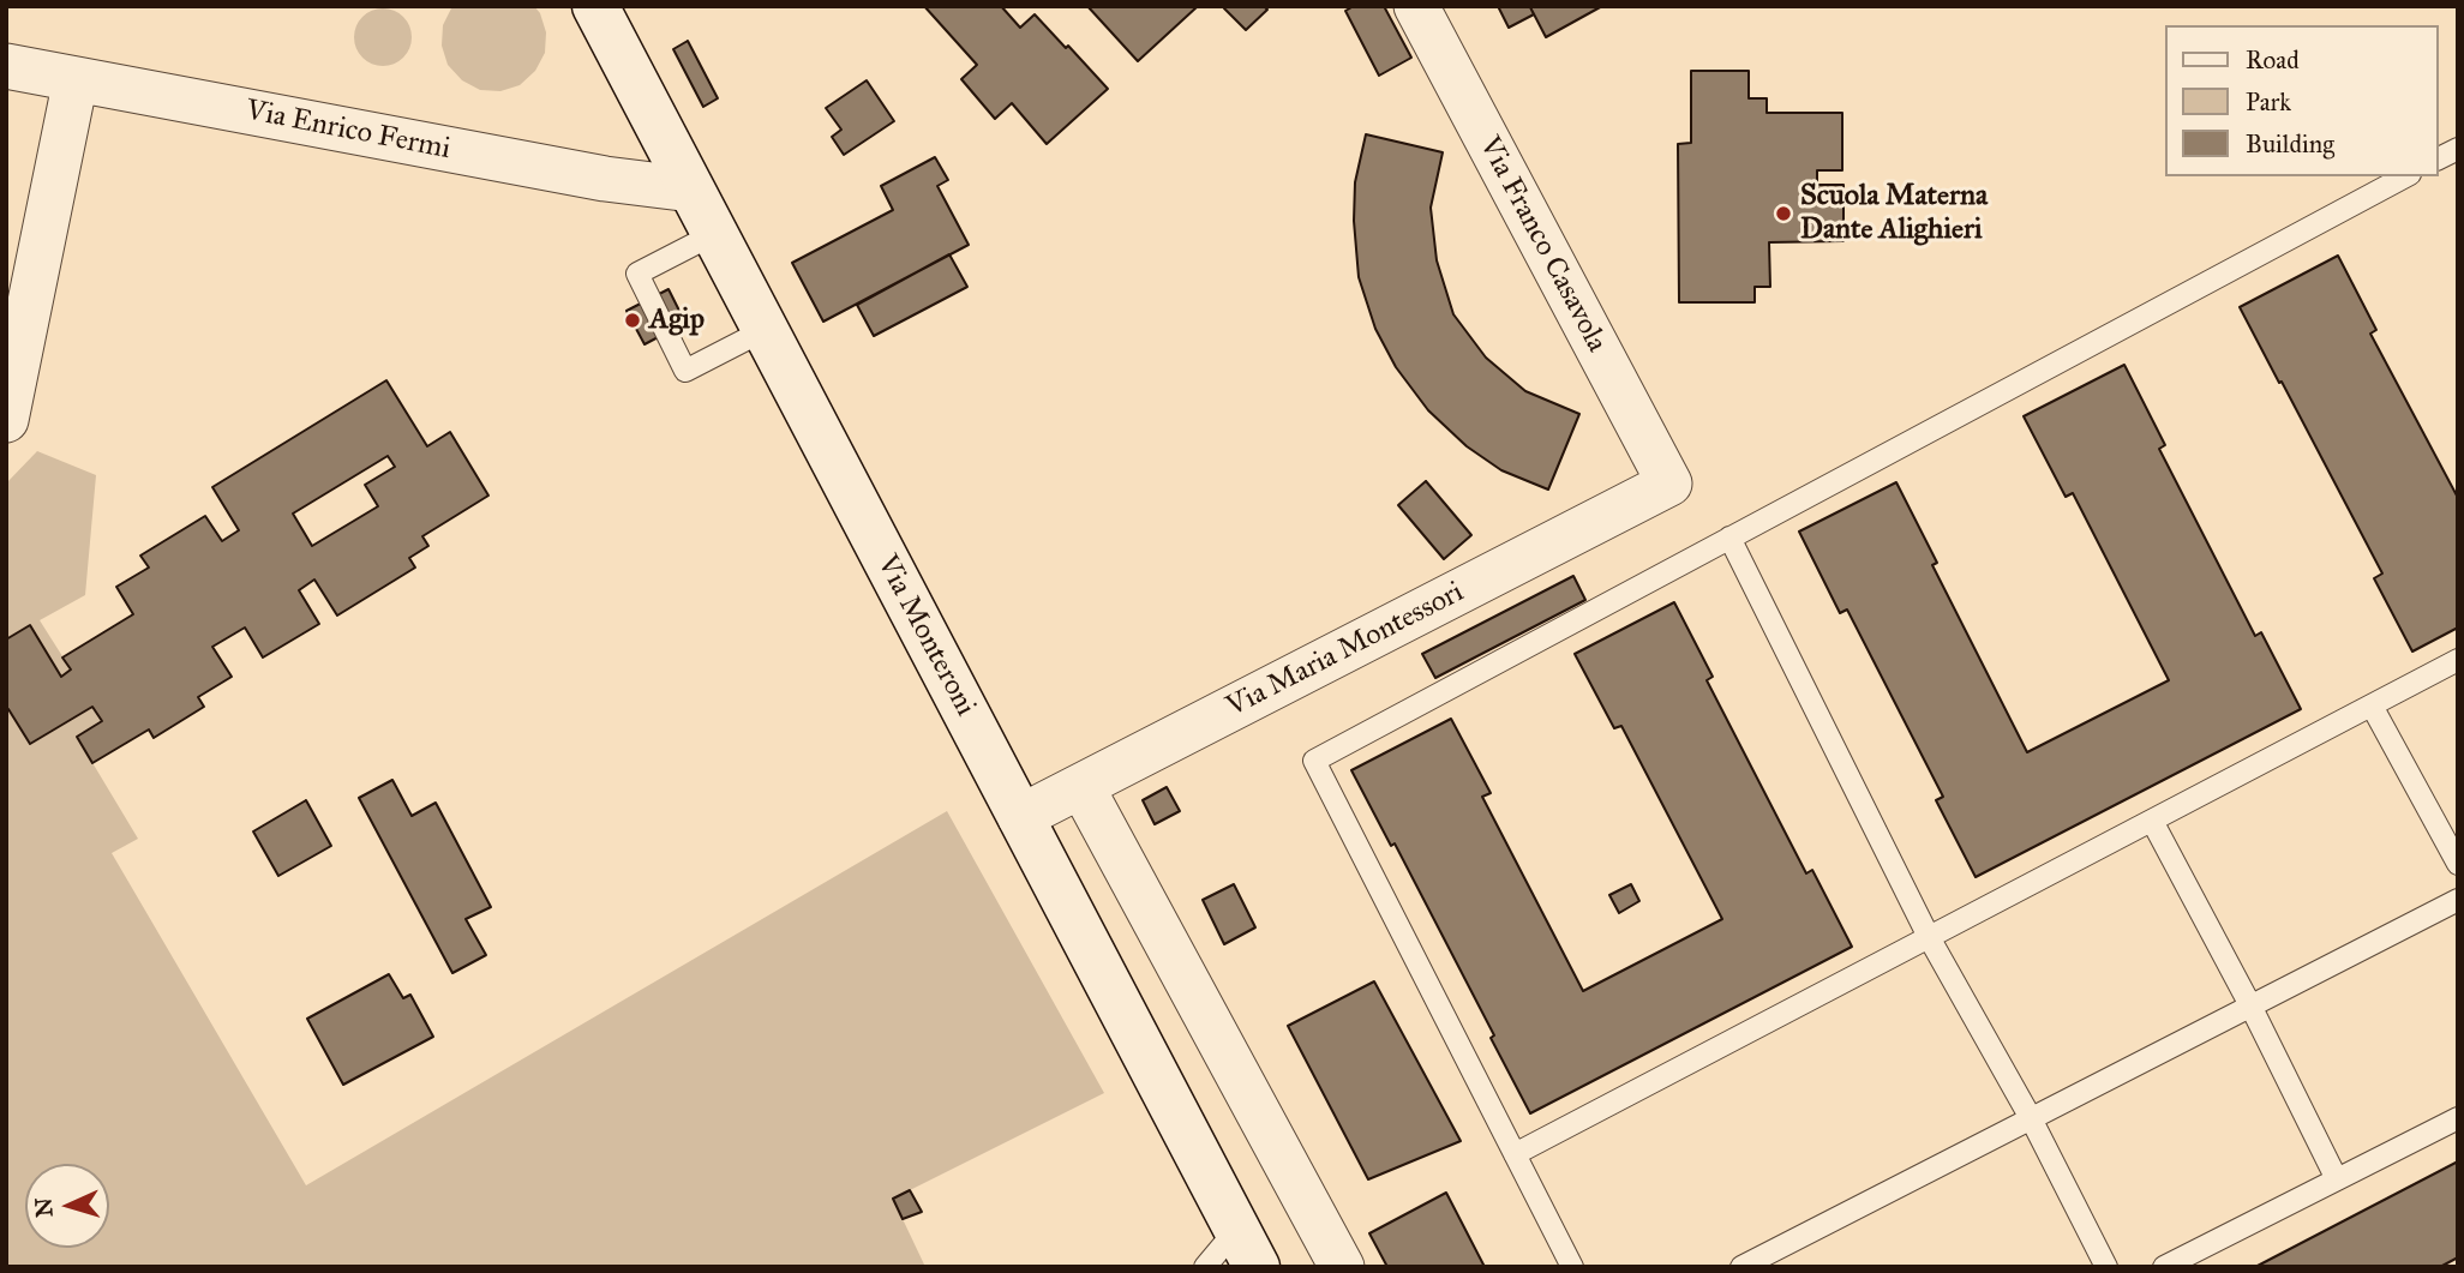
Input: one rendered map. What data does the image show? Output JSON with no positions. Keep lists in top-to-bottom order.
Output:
{
  "streets": {
    "main road": ["Via Monteroni"],
    "street": ["Via Enrico Fermi", "Via Franco Casavola", "Via Maria Montessori"]
  },
  "crossings": [
    ["Via Enrico Fermi", "Via Monteroni"],
    ["Via Franco Casavola", "Via Maria Montessori"],
    ["Via Monteroni", "Via Maria Montessori"]
  ],
  "places": ["Scuola Materna Dante Alighieri", "Agip"],
  "legend": ["Road", "Park", "Building"],
  "north": "left"
}
